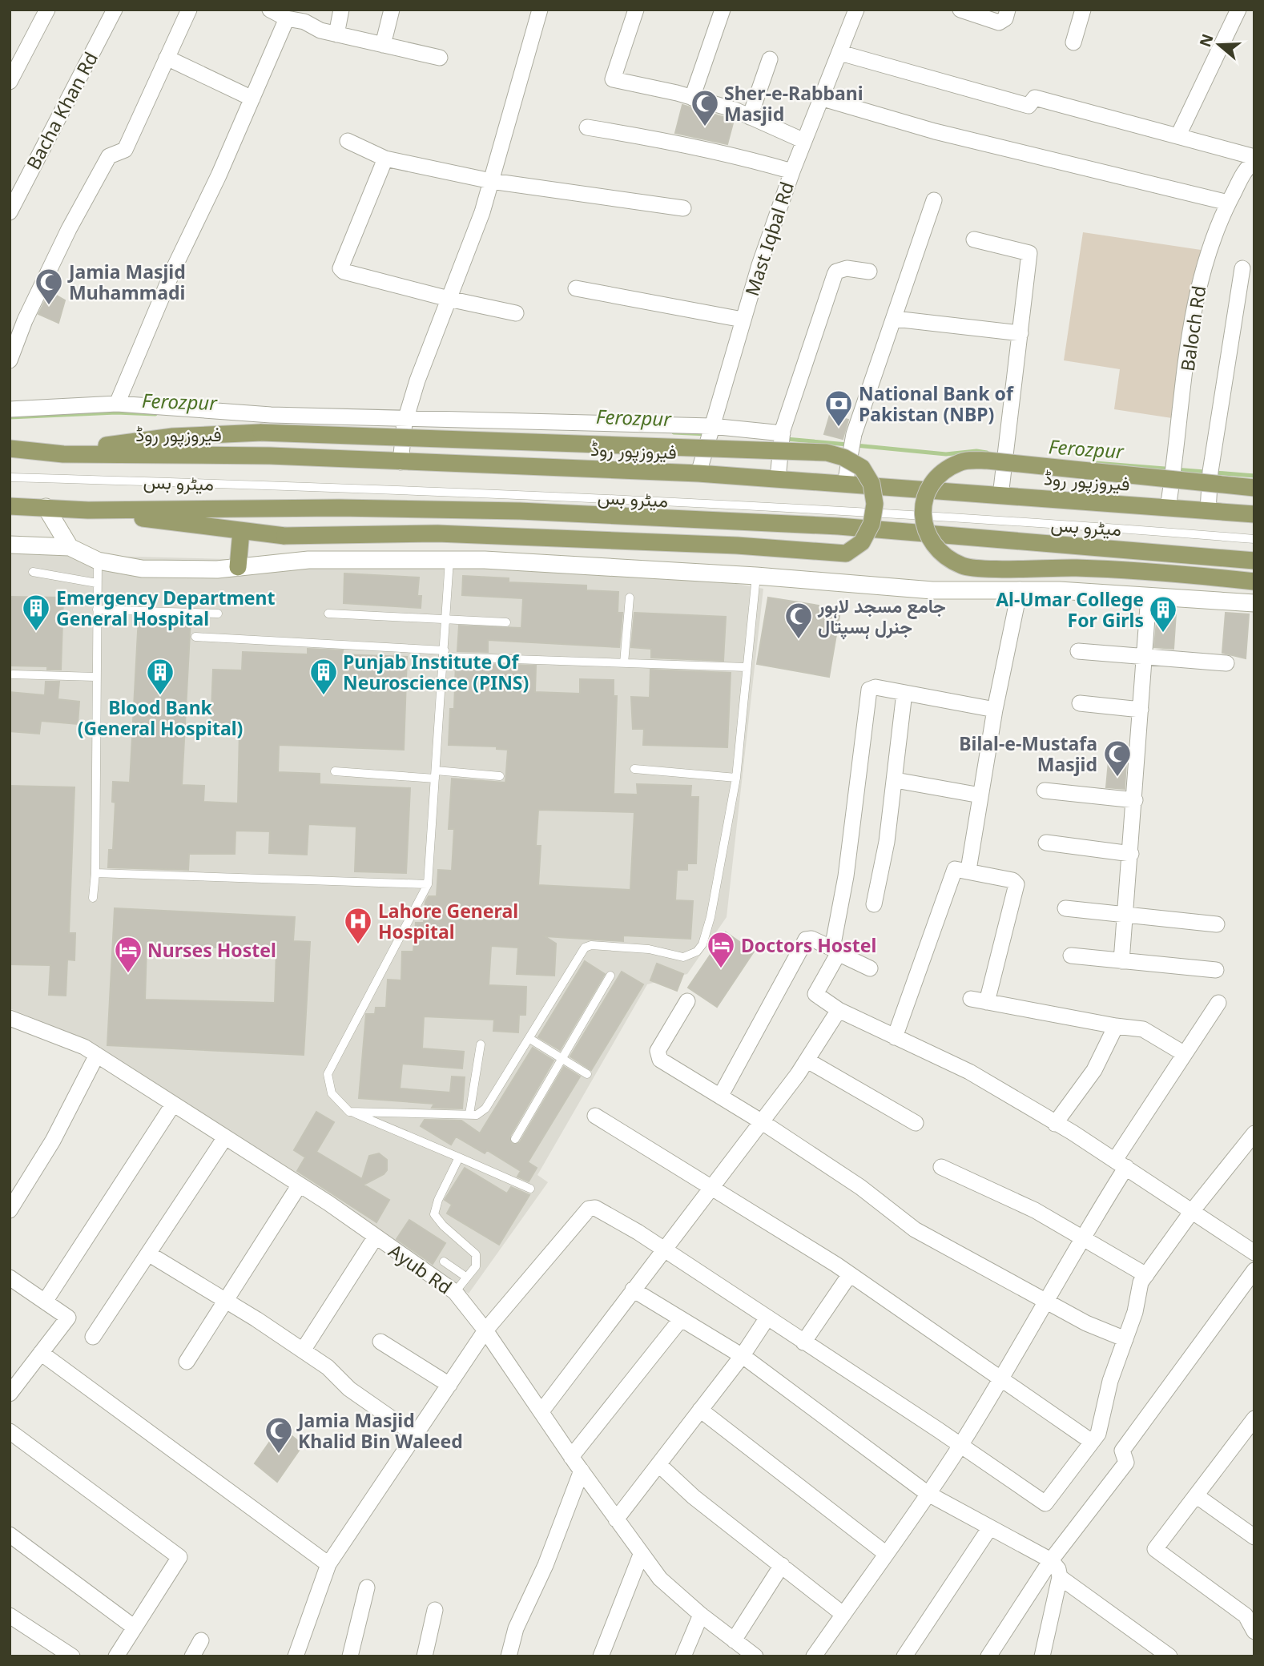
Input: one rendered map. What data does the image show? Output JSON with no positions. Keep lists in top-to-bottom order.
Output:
{
  "streets": {
    "main road": ["فیروزپور روڈ"],
    "street": [
      "Bacha Khan Rd",
      "Mast Iqbal Rd",
      "Baloch Rd",
      "Ayub Rd"
    ],
    "lane": ["میٹرو بس"]
  },
  "crossings": [
    ["Mast Iqbal Rd", "فیروزپور روڈ"],
    ["Baloch Rd", "فیروزپور روڈ"]
  ],
  "water": ["Ferozpur"],
  "places": {
    "mosque": [
      "Sher-e-Rabbani Masjid",
      "Jamia Masjid Muhammadi",
      "جامع مسجد لاہور جنرل ہسپتال",
      "Bilal-e-Mustafa Masjid",
      "Jamia Masjid Khalid Bin Waleed"
    ],
    "bank": ["National Bank of Pakistan (NBP)"],
    "building": [
      "Emergency Department General Hospital",
      "Al-Umar College For Girls",
      "Blood Bank (General Hospital)",
      "Punjab Institute Of Neuroscience (PINS)"
    ],
    "hospital": ["Lahore General Hospital"],
    "hotel": ["Doctors Hostel", "Nurses Hostel"]
  },
  "north": "left"
}
